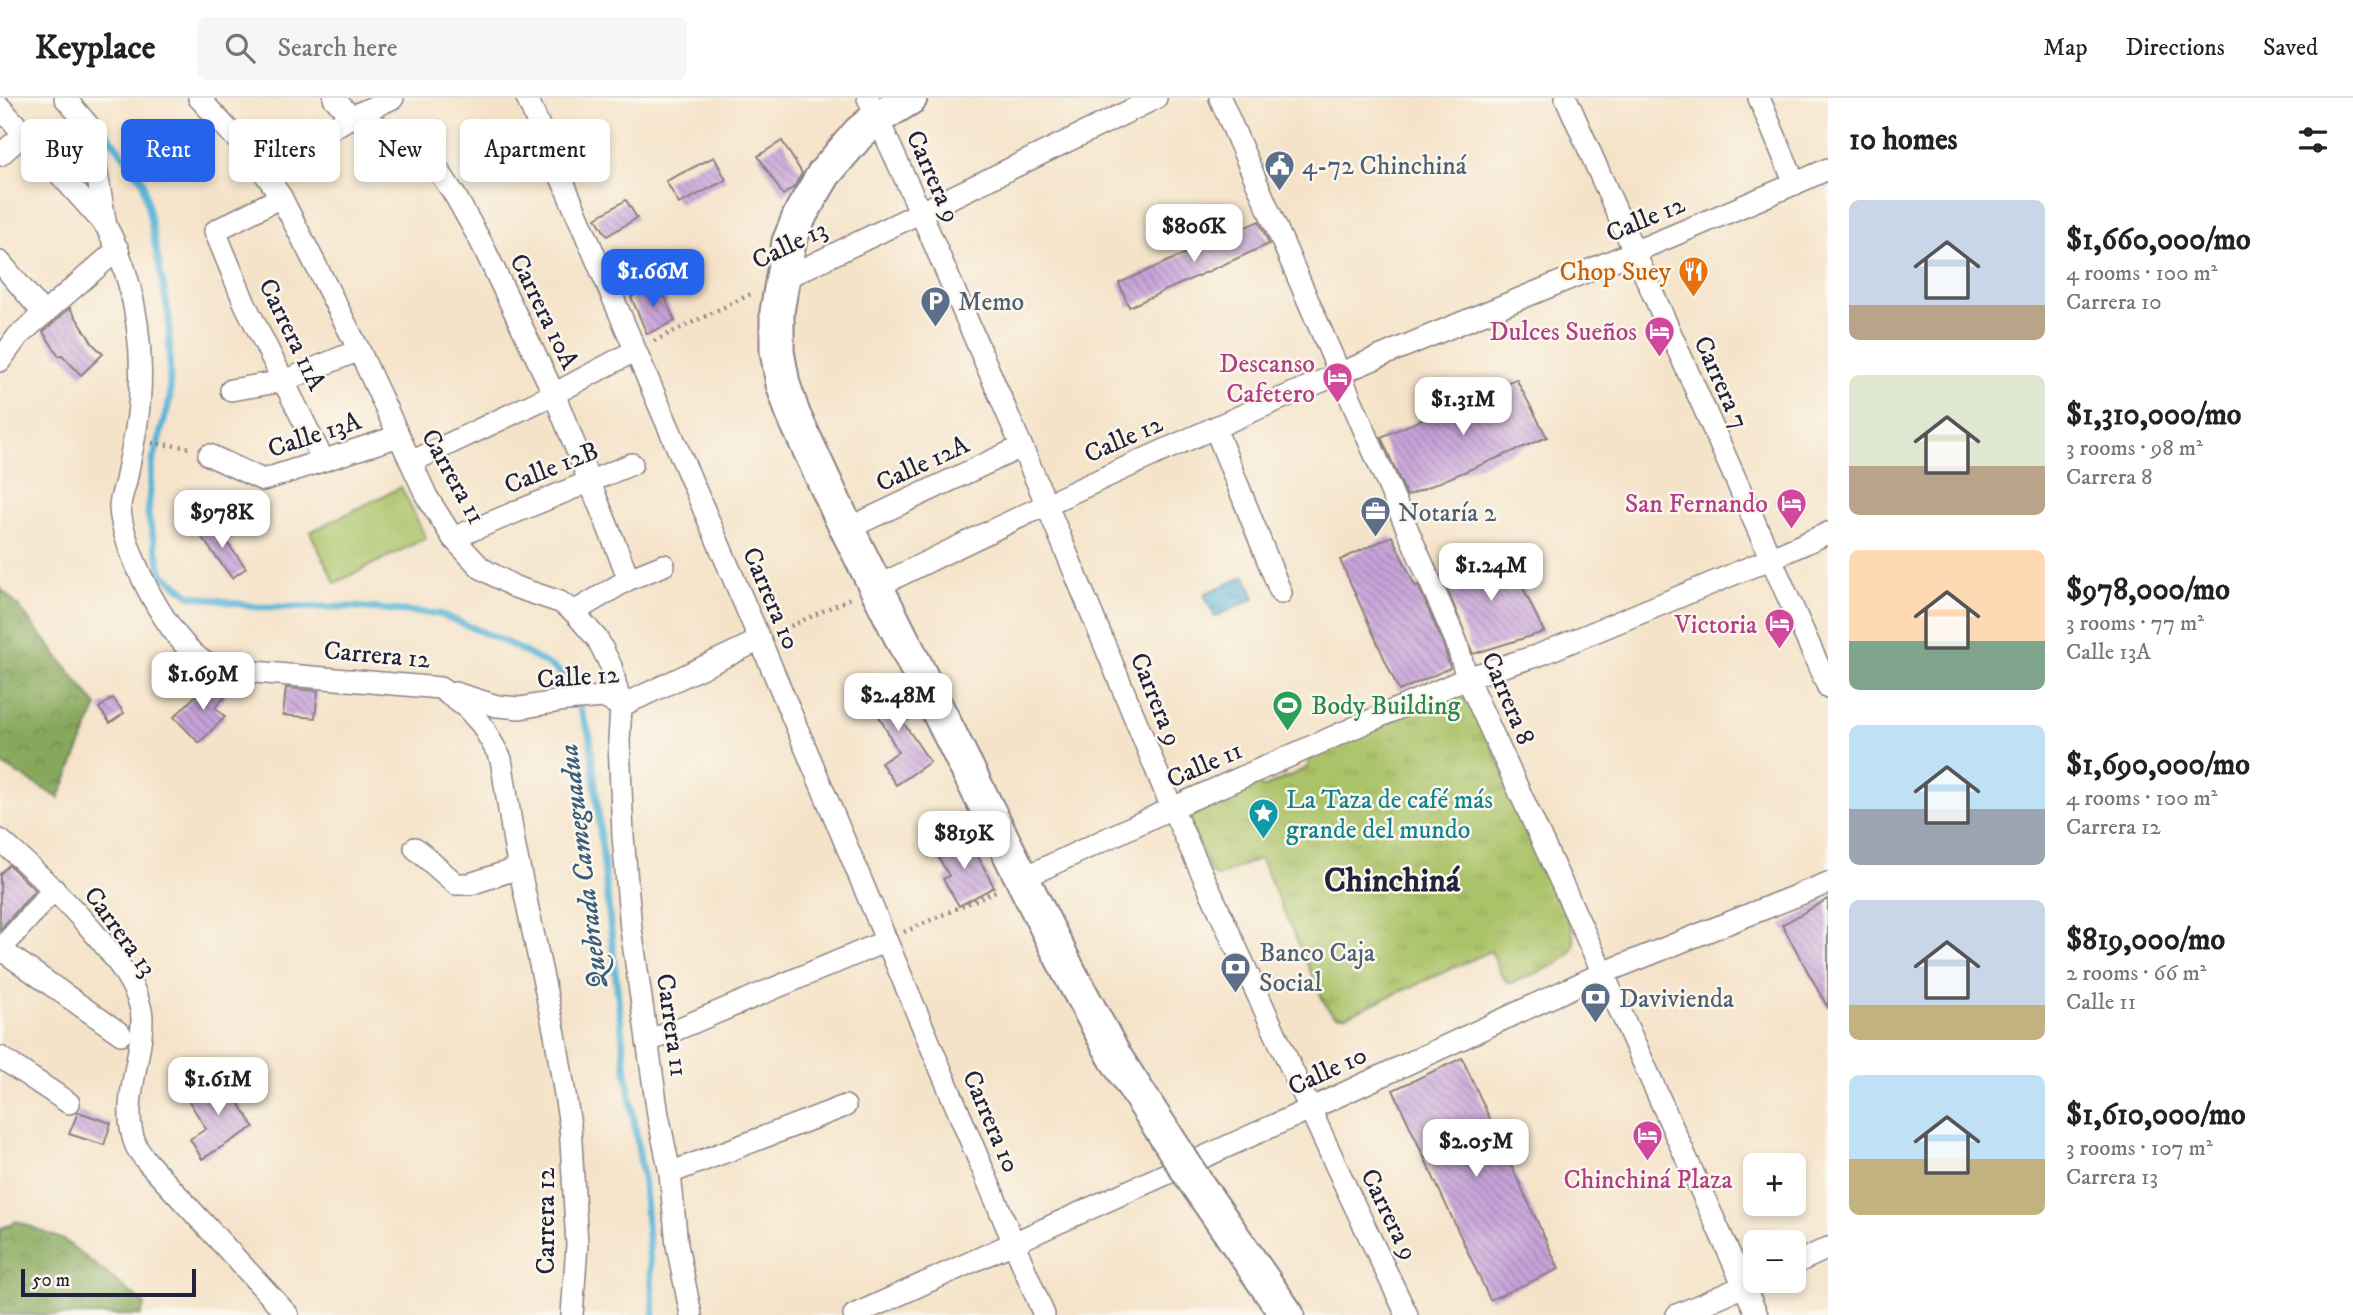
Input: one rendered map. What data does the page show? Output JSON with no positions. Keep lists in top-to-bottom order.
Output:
{
  "streets": {
    "street": [
      "Carrera 9",
      "Calle 12",
      "Calle 13",
      "Carrera 10A",
      "Carrera 11A",
      "Carrera 7",
      "Calle 13A",
      "Calle 12A",
      "Calle 12B",
      "Carrera 11",
      "Carrera 10",
      "Carrera 12",
      "Carrera 8",
      "Calle 11",
      "Carrera 13",
      "Calle 10"
    ]
  },
  "crossings": [
    ["Carrera 9", "Calle 12"],
    ["Carrera 9", "Calle 13"],
    ["Carrera 9", "Calle 12A"],
    ["Carrera 9", "Calle 11"],
    ["Carrera 9", "Calle 10"],
    ["Calle 12", "Carrera 7"],
    ["Calle 12", "Carrera 11"],
    ["Calle 12", "Carrera 10"],
    ["Calle 12", "Carrera 12"],
    ["Calle 12", "Carrera 8"],
    ["Calle 13", "Carrera 10"],
    ["Carrera 10A", "Calle 12B"],
    ["Carrera 11A", "Calle 13A"],
    ["Carrera 11A", "Carrera 11"],
    ["Carrera 7", "Calle 11"],
    ["Calle 13A", "Carrera 11"],
    ["Calle 12B", "Carrera 11"],
    ["Carrera 10", "Calle 10"],
    ["Carrera 8", "Calle 11"],
    ["Carrera 8", "Calle 10"]
  ],
  "districts": ["Chinchiná"],
  "water": ["Quebrada Cameguadua"],
  "places": {
    "public building": ["4-72 Chinchiná"],
    "restaurant": ["Chop Suey"],
    "parking": ["Memo"],
    "hotel": [
      "Dulces Sueños",
      "Descanso Cafetero",
      "San Fernando",
      "Victoria",
      "Chinchiná Plaza"
    ],
    "office": ["Notaría 2"],
    "sports": ["Body Building"],
    "place": ["La Taza de café más grande del mundo"],
    "bank": ["Banco Caja Social", "Davivienda"]
  },
  "scale_bar": "50 m",
  "page": {
    "header": "Keyplace",
    "search": "Search here",
    "nav": ["Map", "Directions", "Saved"],
    "heading": "10 homes",
    "chip": [
      "Buy",
      "Rent",
      "Filters",
      "New",
      "Apartment"
    ],
    "list": [
      {
        "name": "$1,660,000/mo",
        "note": "4 rooms · 100 m² · Carrera 10"
      },
      {
        "name": "$1,310,000/mo",
        "note": "3 rooms · 98 m² · Carrera 8"
      },
      {
        "name": "$978,000/mo",
        "note": "3 rooms · 77 m² · Calle 13A"
      },
      {
        "name": "$1,690,000/mo",
        "note": "4 rooms · 100 m² · Carrera 12"
      },
      {
        "name": "$819,000/mo",
        "note": "2 rooms · 66 m² · Calle 11"
      },
      {
        "name": "$1,610,000/mo",
        "note": "3 rooms · 107 m² · Carrera 13"
      }
    ],
    "price": [
      "$806K",
      "$1.66M",
      "$1.31M",
      "$978K",
      "$1.24M",
      "$1.69M",
      "$2.48M",
      "$819K",
      "$1.61M",
      "$2.05M"
    ],
    "map_buttons": ["+", "−"],
    "scale": "50 m"
  }
}
